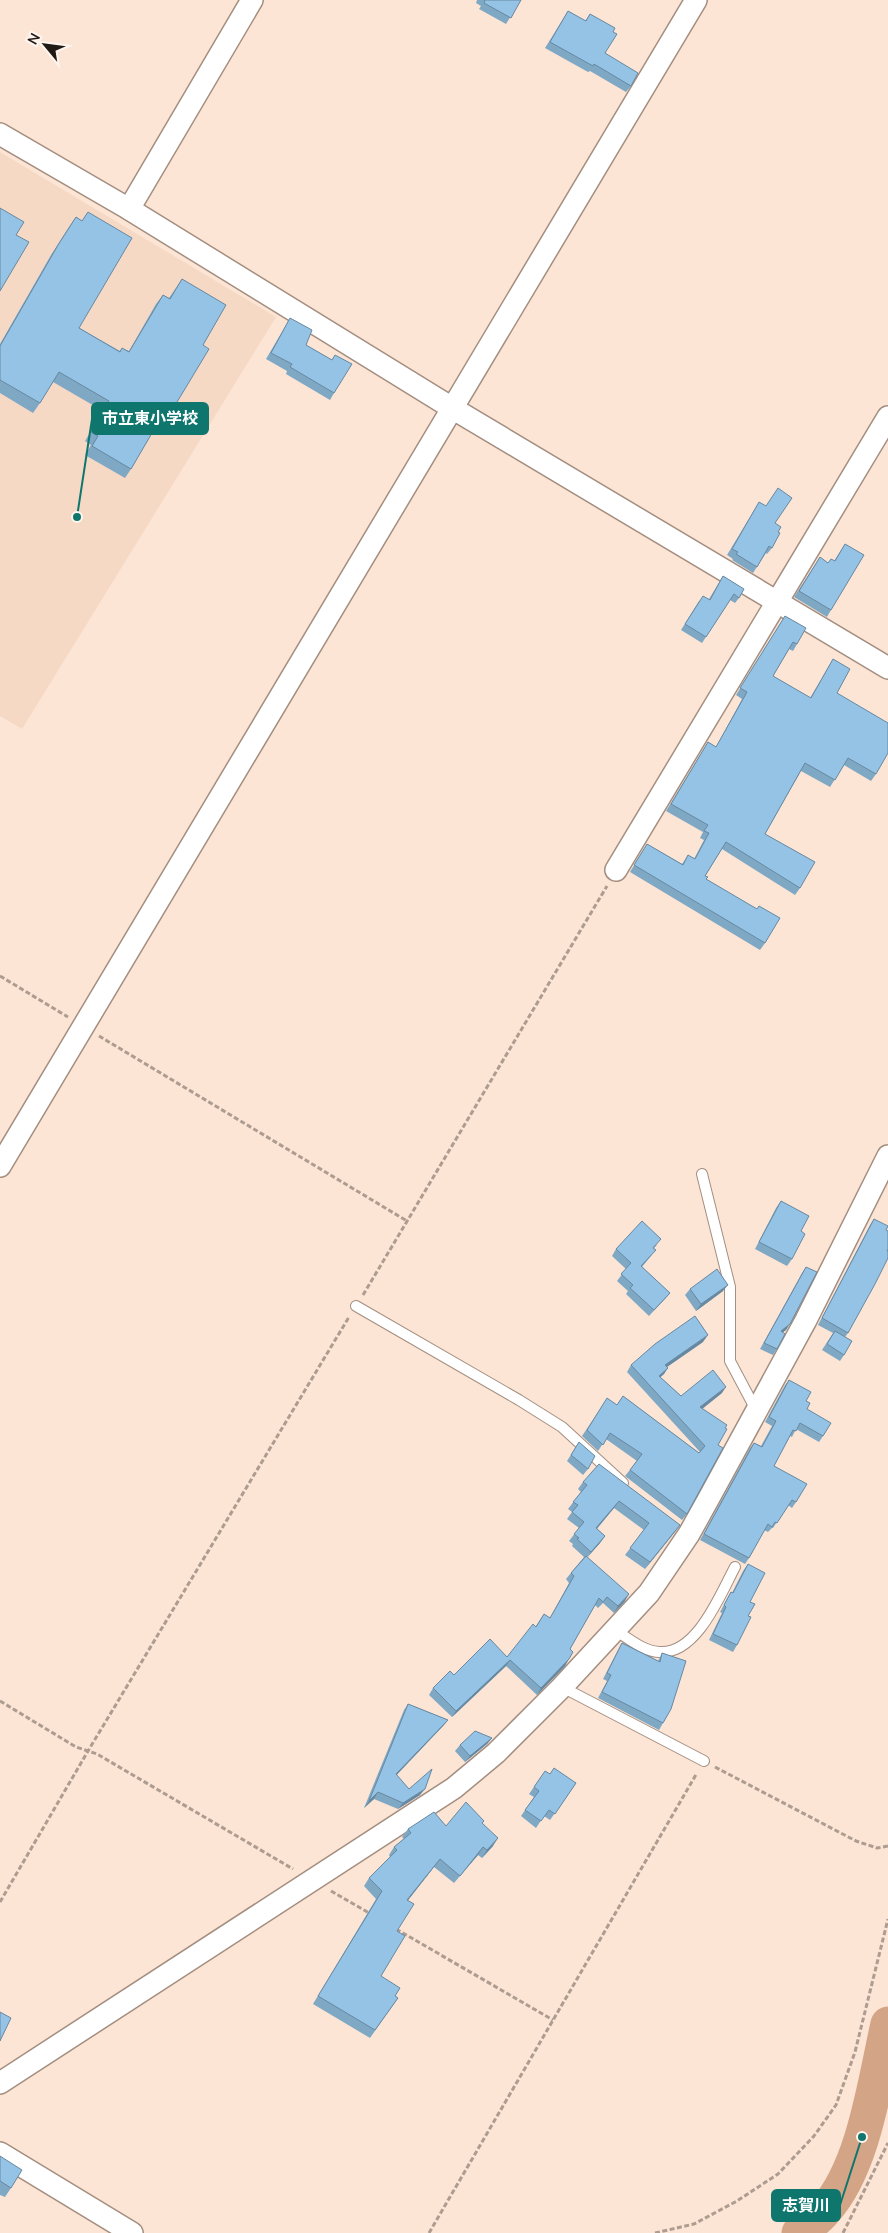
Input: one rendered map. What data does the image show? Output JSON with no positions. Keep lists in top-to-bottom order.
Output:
{
  "places": ["市立東小学校", "志賀川"],
  "north": "top left"
}
